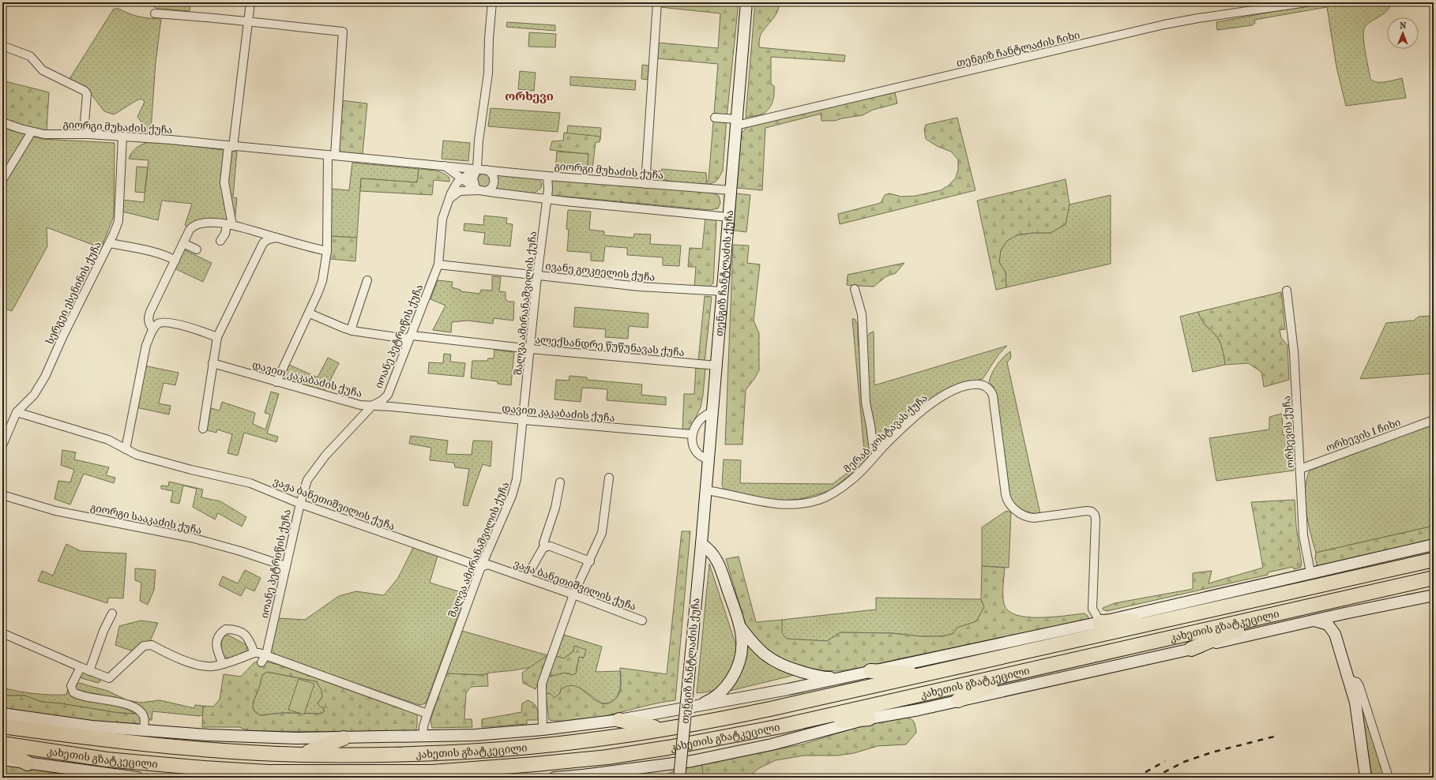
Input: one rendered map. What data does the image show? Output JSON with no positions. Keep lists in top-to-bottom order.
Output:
{
  "streets": {
    "highway": ["კახეთის გზატკეცილი"],
    "street": [
      "თენგიზ ჩანტლაძის ჩიხი",
      "გიორგი მუხაძის ქუჩა",
      "ივანე გოკიელის ქუჩა",
      "თენგიზ ჩანტლაძის ქუჩა",
      "სერგეი ესენინის ქუჩა",
      "შალვა ამირანაშვილის ქუჩა",
      "იოანე პეტრიწის ქუჩა",
      "ალექსანდრე წუწუნავას ქუჩა",
      "დავით კაკაბაძის ქუჩა",
      "ორხევის ქუჩა",
      "მერაბ კოსტავას ქუჩა",
      "ორხევის I ჩიხი",
      "ვაჟა ბანეთიშვილის ქუჩა",
      "გიორგი სააკაძის ქუჩა"
    ]
  },
  "crossings": [
    ["თენგიზ ჩანტლაძის ჩიხი", "თენგიზ ჩანტლაძის ქუჩა"],
    ["გიორგი მუხაძის ქუჩა", "თენგიზ ჩანტლაძის ქუჩა"],
    ["გიორგი მუხაძის ქუჩა", "სერგეი ესენინის ქუჩა"],
    ["გიორგი მუხაძის ქუჩა", "შალვა ამირანაშვილის ქუჩა"],
    ["ივანე გოკიელის ქუჩა", "თენგიზ ჩანტლაძის ქუჩა"],
    ["ივანე გოკიელის ქუჩა", "შალვა ამირანაშვილის ქუჩა"],
    ["ივანე გოკიელის ქუჩა", "იოანე პეტრიწის ქუჩა"],
    ["თენგიზ ჩანტლაძის ქუჩა", "ალექსანდრე წუწუნავას ქუჩა"],
    ["თენგიზ ჩანტლაძის ქუჩა", "მერაბ კოსტავას ქუჩა"],
    ["თენგიზ ჩანტლაძის ქუჩა", "კახეთის გზატკეცილი"],
    ["სერგეი ესენინის ქუჩა", "ვაჟა ბანეთიშვილის ქუჩა"],
    ["შალვა ამირანაშვილის ქუჩა", "ალექსანდრე წუწუნავას ქუჩა"],
    ["შალვა ამირანაშვილის ქუჩა", "დავით კაკაბაძის ქუჩა"],
    ["შალვა ამირანაშვილის ქუჩა", "ვაჟა ბანეთიშვილის ქუჩა"],
    ["შალვა ამირანაშვილის ქუჩა", "კახეთის გზატკეცილი"],
    ["იოანე პეტრიწის ქუჩა", "ალექსანდრე წუწუნავას ქუჩა"],
    ["იოანე პეტრიწის ქუჩა", "დავით კაკაბაძის ქუჩა"],
    ["იოანე პეტრიწის ქუჩა", "ვაჟა ბანეთიშვილის ქუჩა"],
    ["იოანე პეტრიწის ქუჩა", "გიორგი სააკაძის ქუჩა"],
    ["ორხევის ქუჩა", "ორხევის I ჩიხი"],
    ["ორხევის ქუჩა", "კახეთის გზატკეცილი"],
    ["მერაბ კოსტავას ქუჩა", "კახეთის გზატკეცილი"]
  ],
  "districts": ["ორხევი"],
  "north": "top"
}
